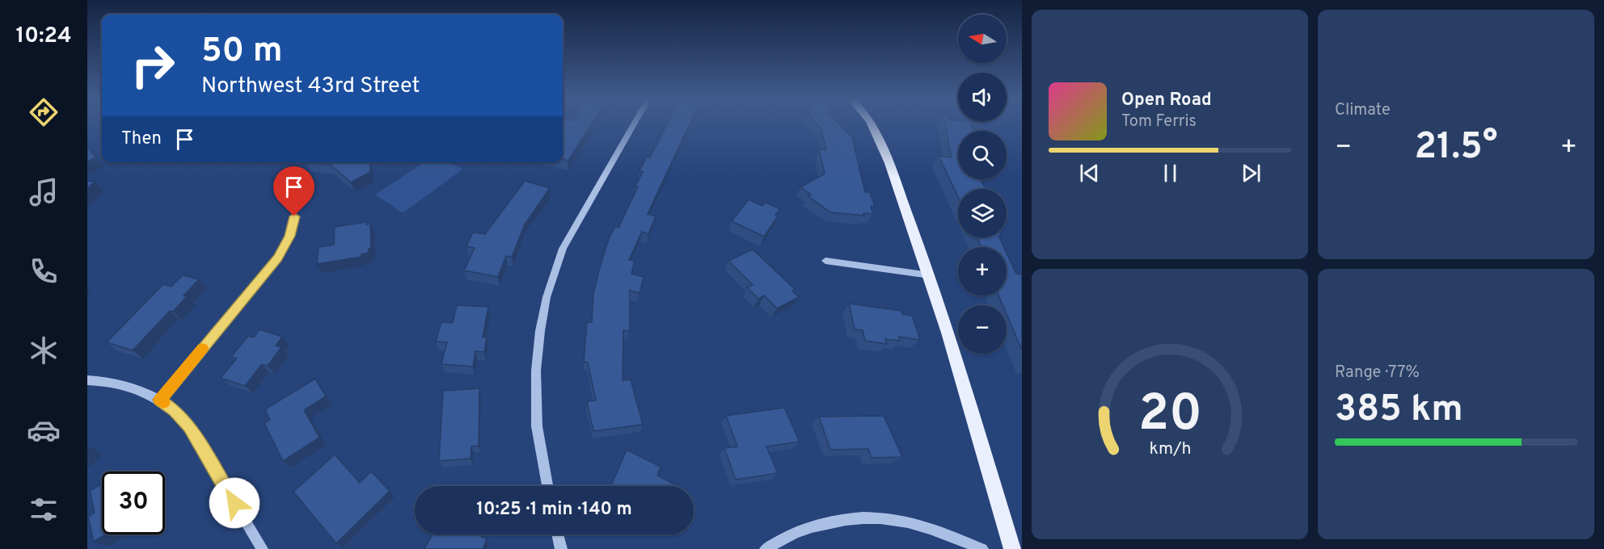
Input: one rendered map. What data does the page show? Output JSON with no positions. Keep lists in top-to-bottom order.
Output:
{
  "north": "left",
  "page": {
    "tabs": "10:24",
    "tile": [
      "Climate",
      ["Range · 77%", "385 km"]
    ],
    "map_buttons": ["+", "−"],
    "turn": ["50 m", "Northwest 43rd Street"],
    "song": ["Open Road", "Tom Ferris"],
    "then": "Then",
    "heat": ["−", "21.5°", "+"],
    "limit": "30",
    "trip": "10:25 · 1 min · 140 m",
    "gauge": ["20", "km/h"]
  }
}
